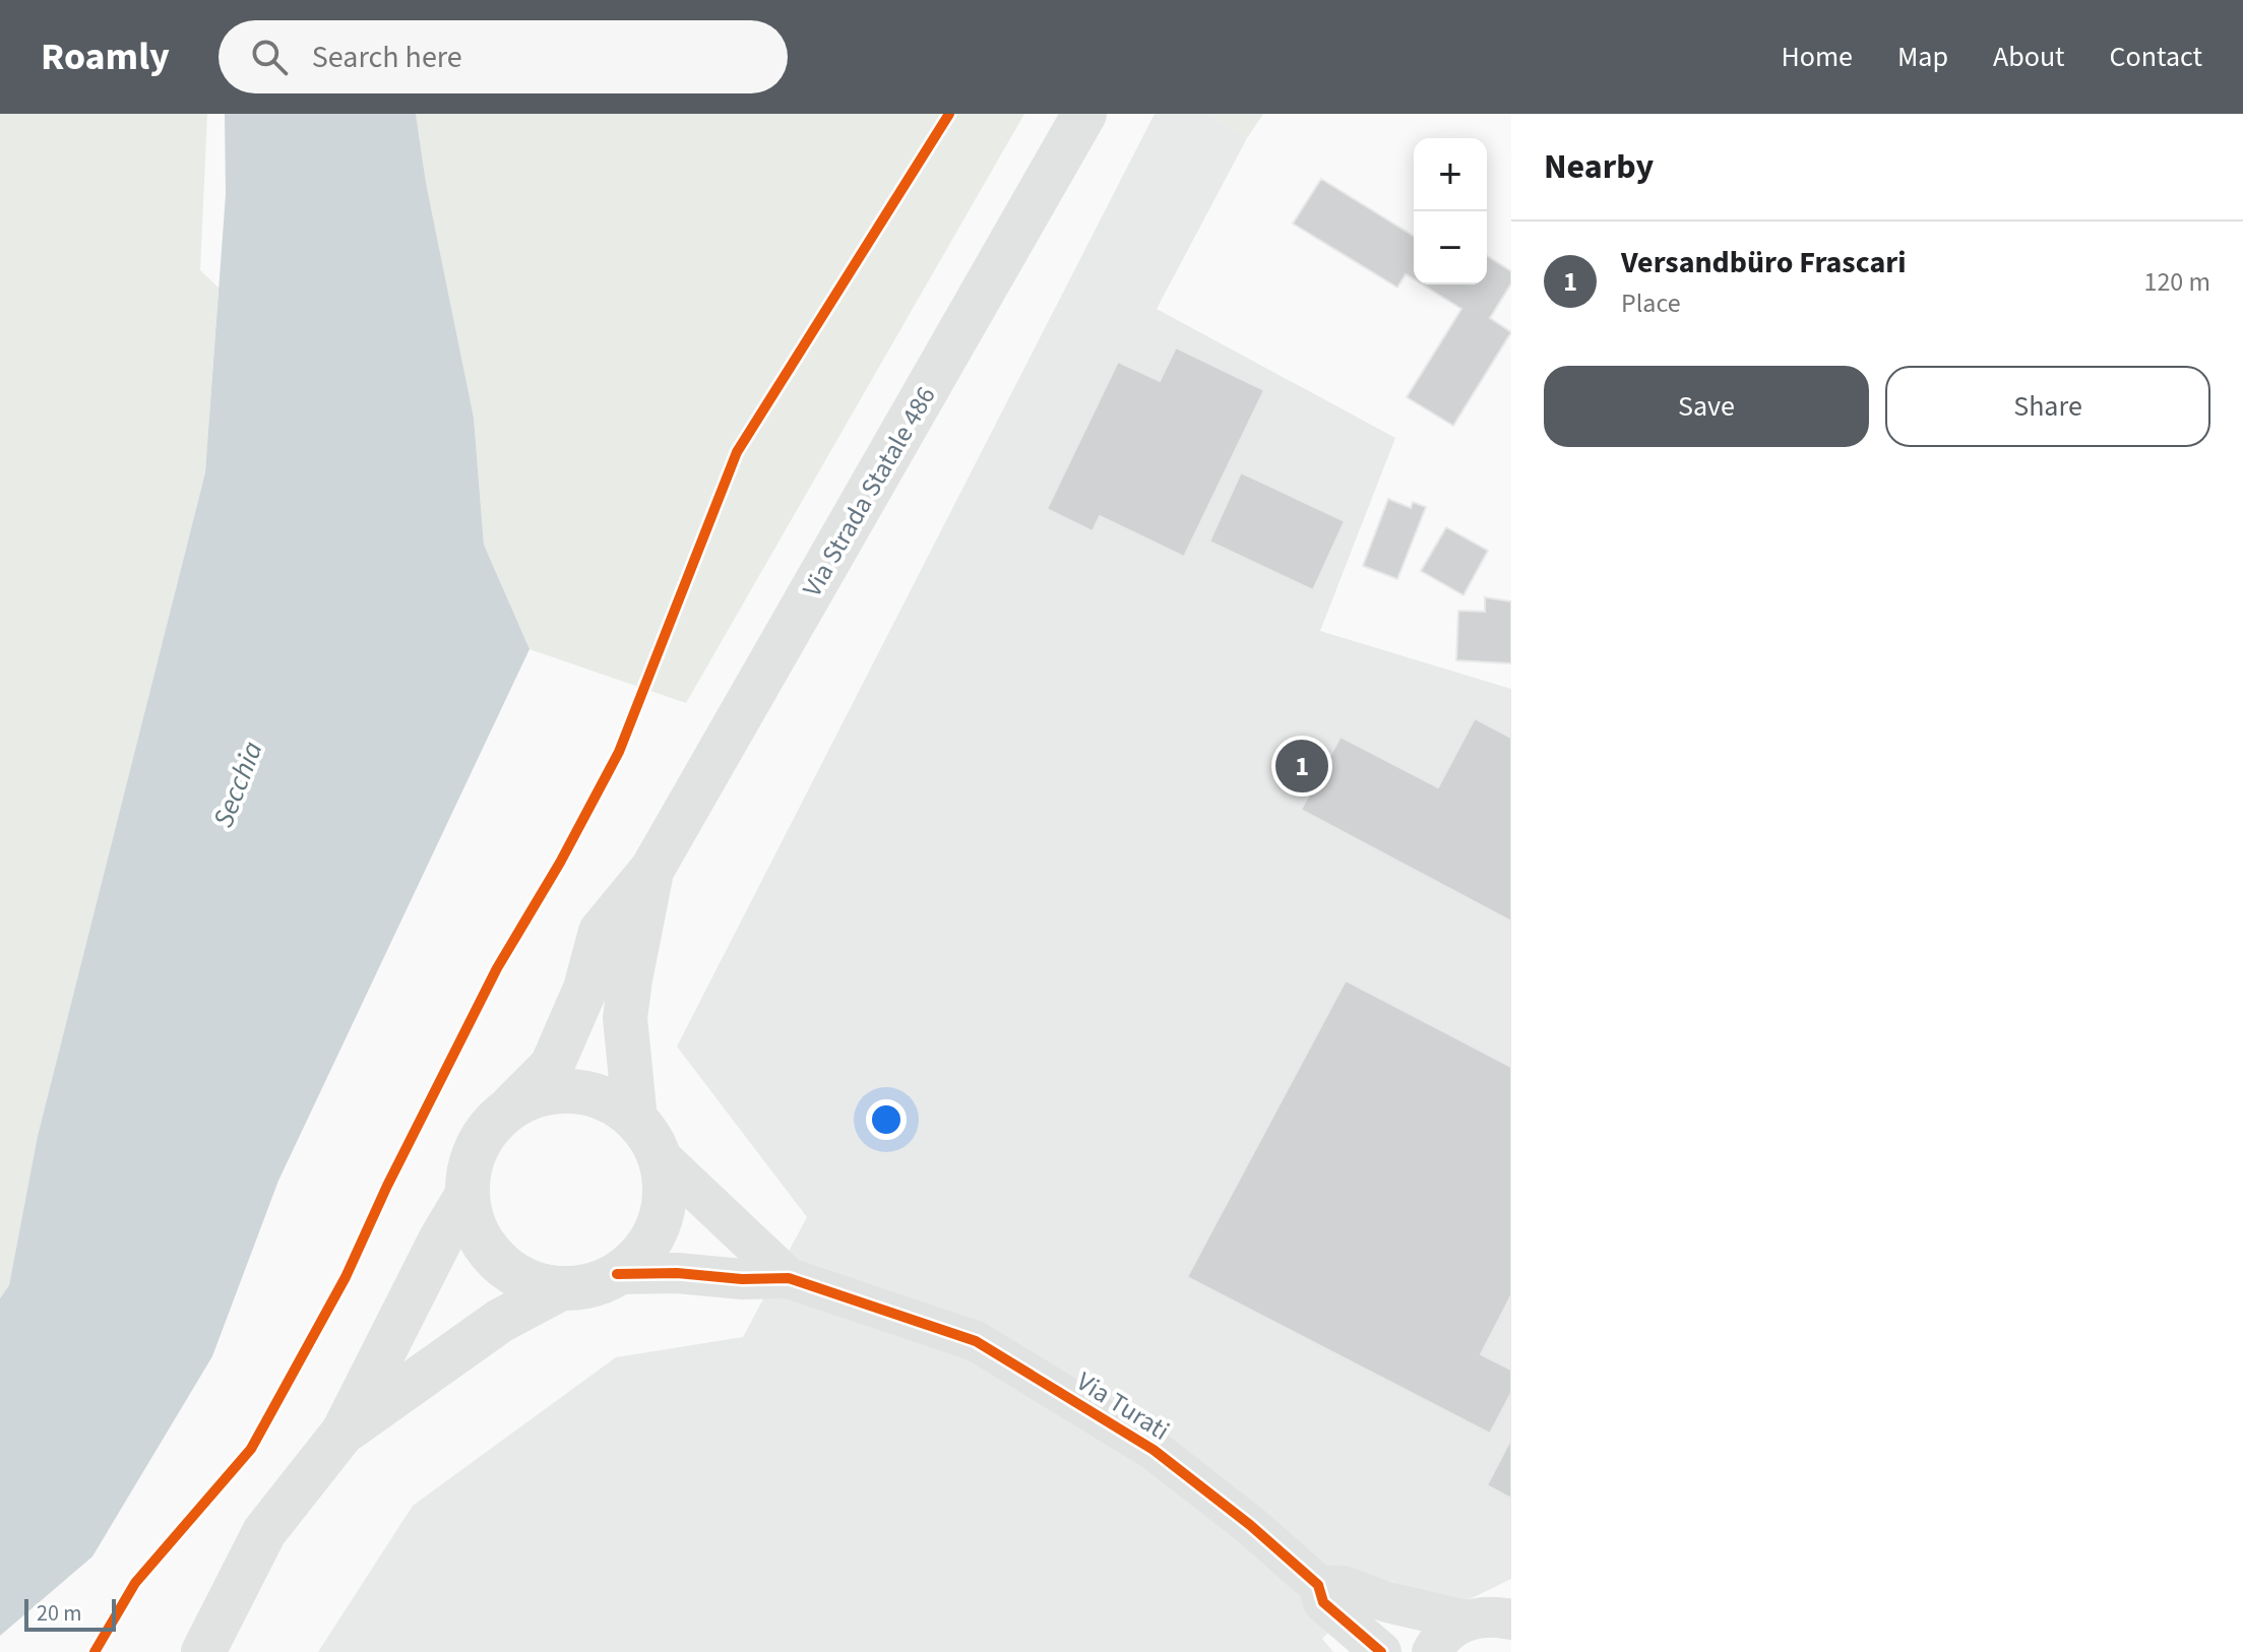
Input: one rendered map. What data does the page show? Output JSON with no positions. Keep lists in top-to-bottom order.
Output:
{
  "streets": {
    "main road": ["Via Strada Statale 486"],
    "street": ["Via Turati"]
  },
  "water": ["Secchia"],
  "scale_bar": "20 m",
  "page": {
    "header": "Roamly",
    "search": "Search here",
    "nav": [
      "Home",
      "Map",
      "About",
      "Contact"
    ],
    "heading": "Nearby",
    "map_buttons": ["+", "−"],
    "list": [
      {
        "mark": "1",
        "name": "Versandbüro Frascari",
        "note": "Place",
        "value": "120 m"
      }
    ],
    "buttons": ["Save", "Share"],
    "pins": "1",
    "scale": "20 m"
  }
}
